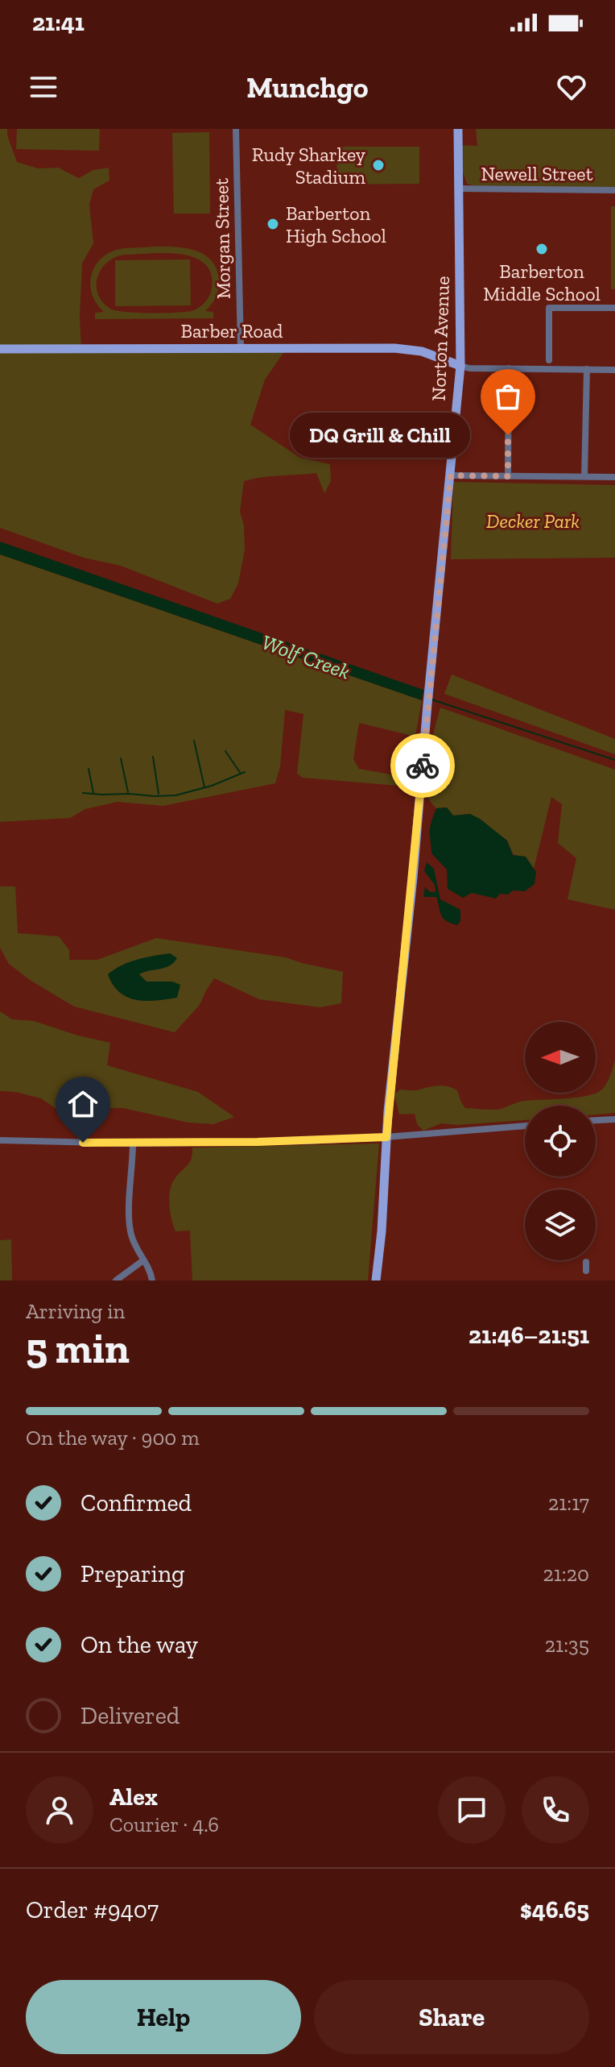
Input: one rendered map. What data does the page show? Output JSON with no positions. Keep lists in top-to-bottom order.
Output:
{
  "streets": {
    "main road": ["Barber Road", "Norton Avenue"],
    "street": ["Newell Street", "Morgan Street"]
  },
  "crossings": [
    ["Newell Street", "Norton Avenue"],
    ["Morgan Street", "Barber Road"],
    ["Barber Road", "Norton Avenue"]
  ],
  "water": ["Wolf Creek"],
  "parks": ["Decker Park"],
  "places": [
    "Rudy Sharkey Stadium",
    "Barberton High School",
    "Barberton Middle School",
    "DQ Grill & Chill"
  ],
  "north": "left",
  "page": {
    "status": "21:41",
    "header": "Munchgo",
    "bubble": "DQ Grill & Chill",
    "heading": ["5 min", "Arriving in", "21:46–21:51"],
    "panel": [
      "Alex",
      "Courier · 4.6",
      "Order #9407",
      "$46.65"
    ],
    "bar": "On the way · 900 m",
    "list": [
      ["Confirmed", "21:17"],
      ["Preparing", "21:20"],
      ["On the way", "21:35"],
      "Delivered"
    ],
    "buttons": ["Help", "Share"]
  }
}
